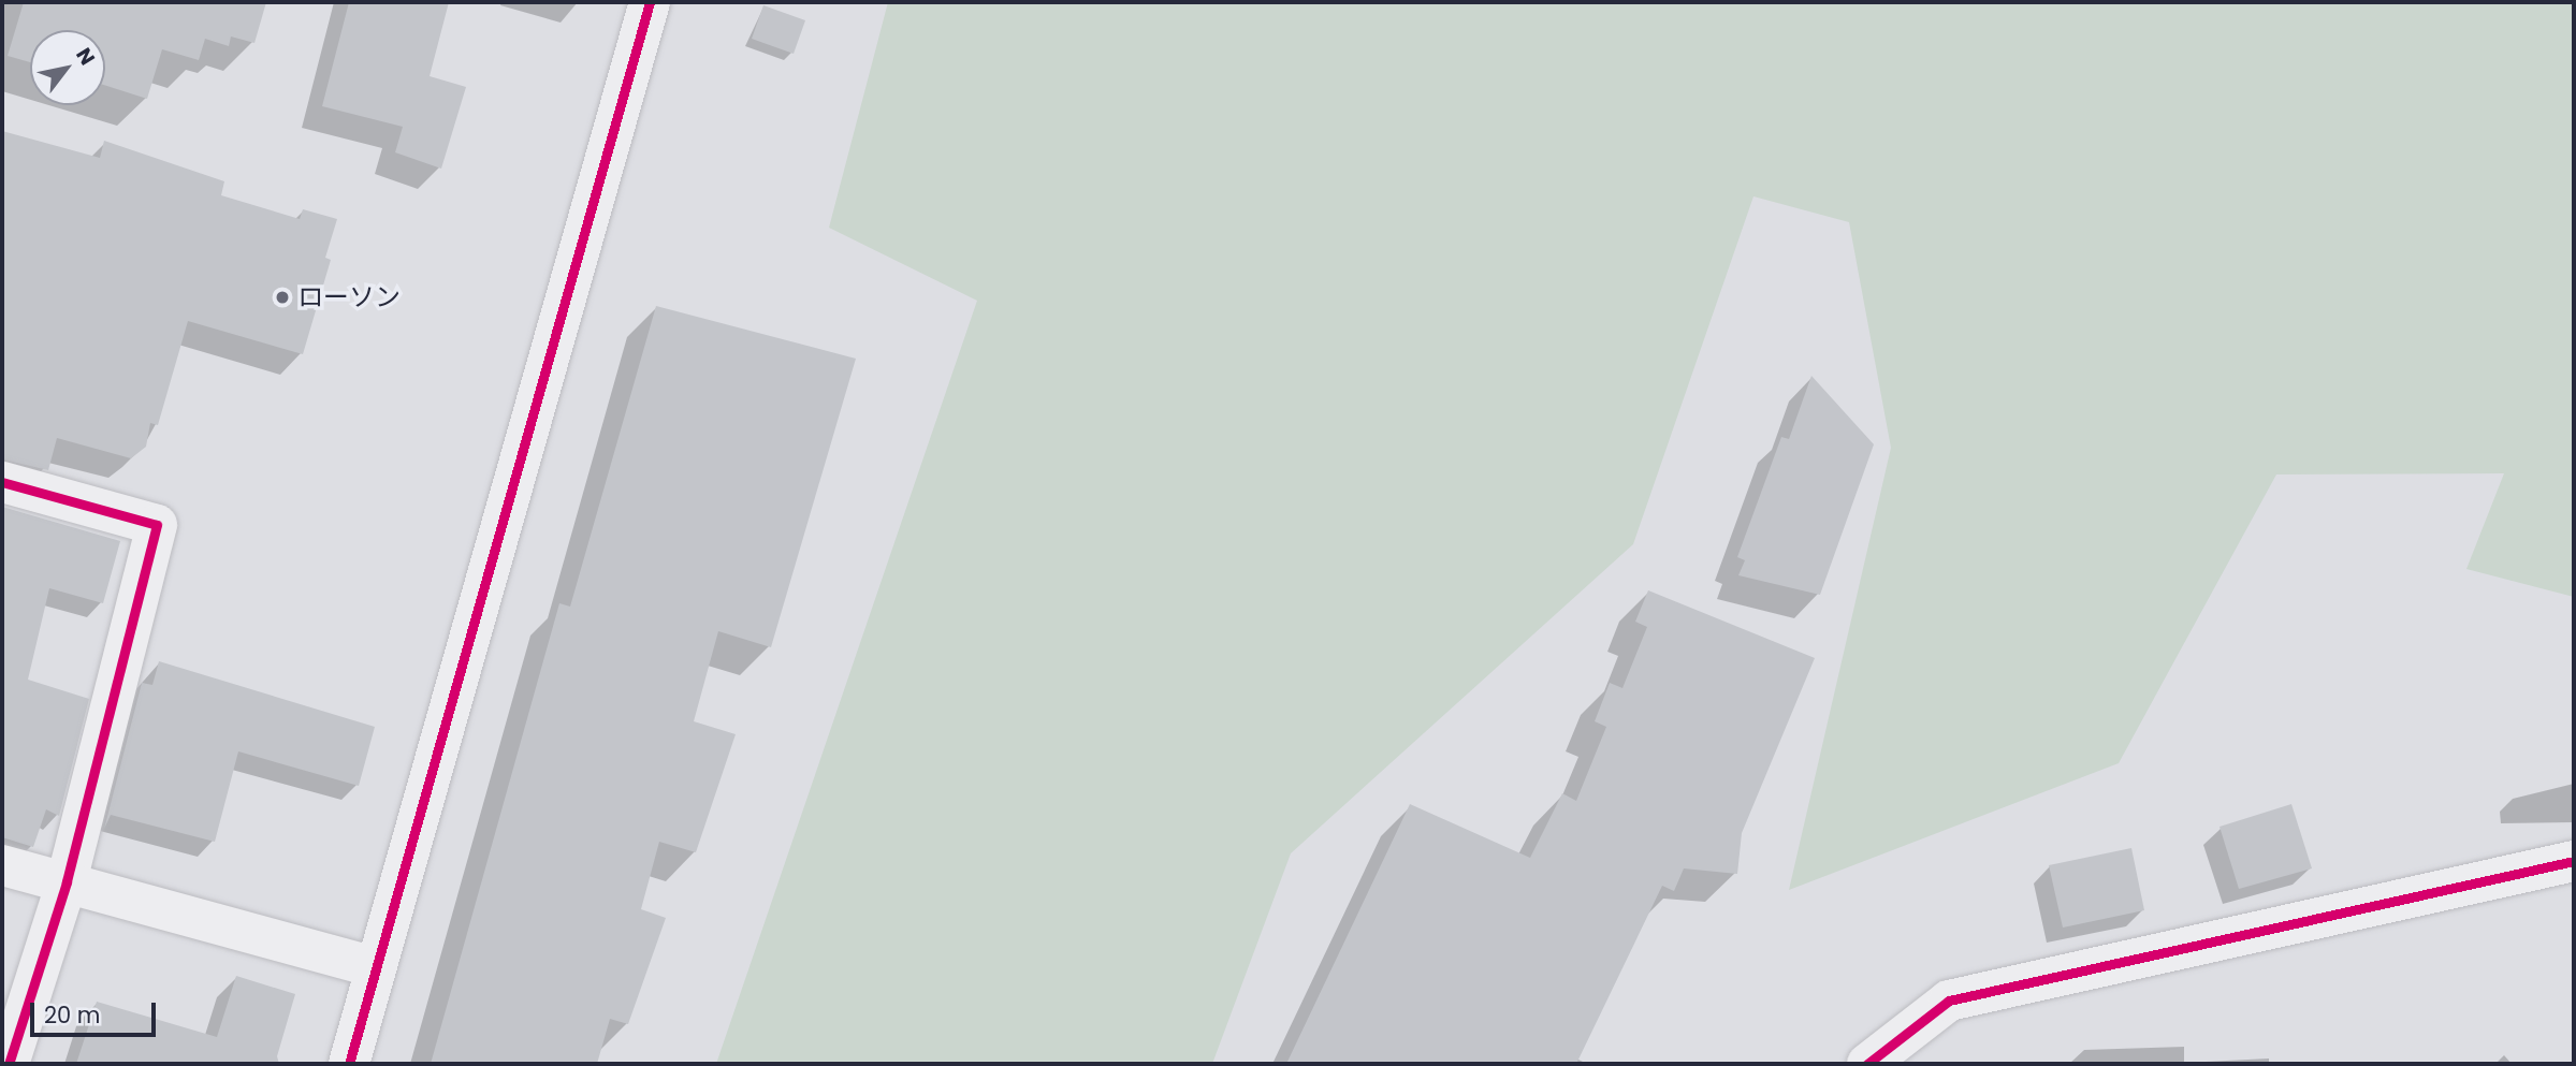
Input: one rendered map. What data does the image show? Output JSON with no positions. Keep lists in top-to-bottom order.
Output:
{
  "places": ["ローソン"],
  "scale_bar": "20 m",
  "north": "top right"
}
